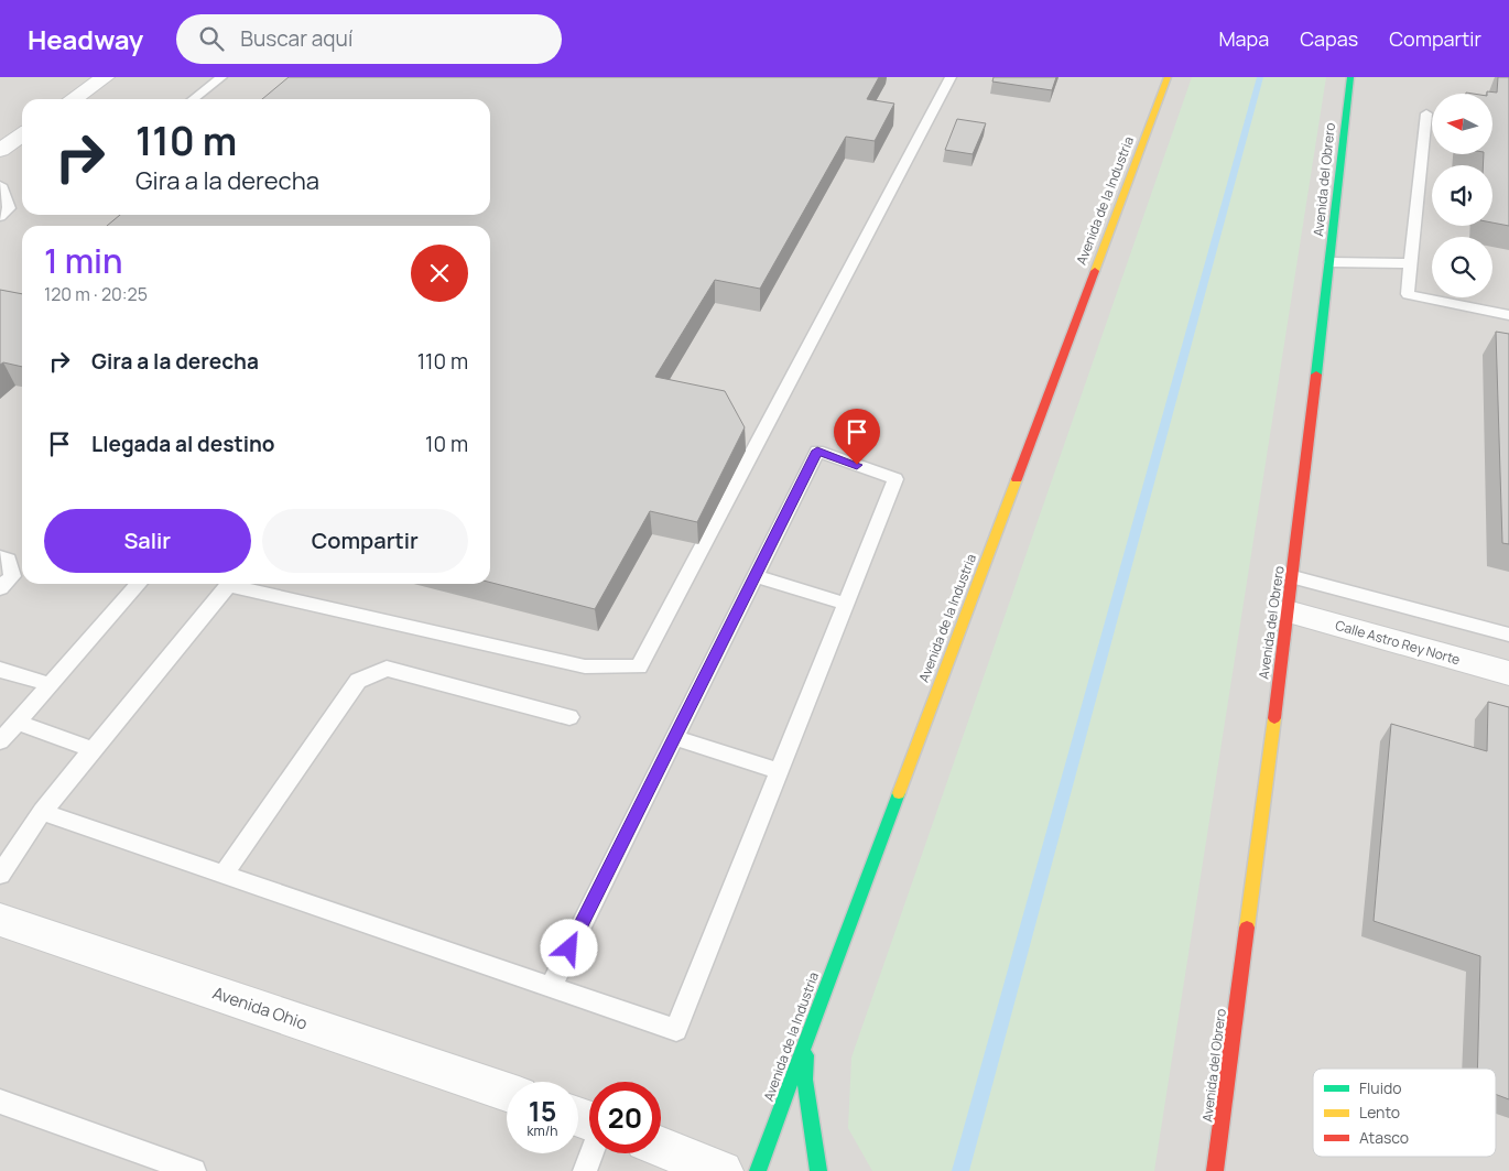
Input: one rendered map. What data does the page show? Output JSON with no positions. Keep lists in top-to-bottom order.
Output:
{
  "streets": {
    "street": [
      "Avenida del Obrero",
      "Avenida de la Industria",
      "Calle Astro Rey Norte",
      "Avenida Ohio"
    ]
  },
  "crossings": [
    ["Avenida del Obrero", "Calle Astro Rey Norte"]
  ],
  "legend": ["Fluido", "Lento", "Atasco"],
  "north": "left",
  "page": {
    "header": "Headway",
    "search": "Buscar aquí",
    "nav": ["Mapa", "Capas", "Compartir"],
    "turn": ["110 m", "Gira a la derecha"],
    "heading": ["1 min", "120 m · 20:25"],
    "list": [
      {
        "name": "Gira a la derecha",
        "value": "110 m"
      },
      {
        "name": "Llegada al destino",
        "value": "10 m"
      }
    ],
    "buttons": ["Salir", "Compartir"],
    "speed": "15 km/h",
    "limit": "20"
  }
}
